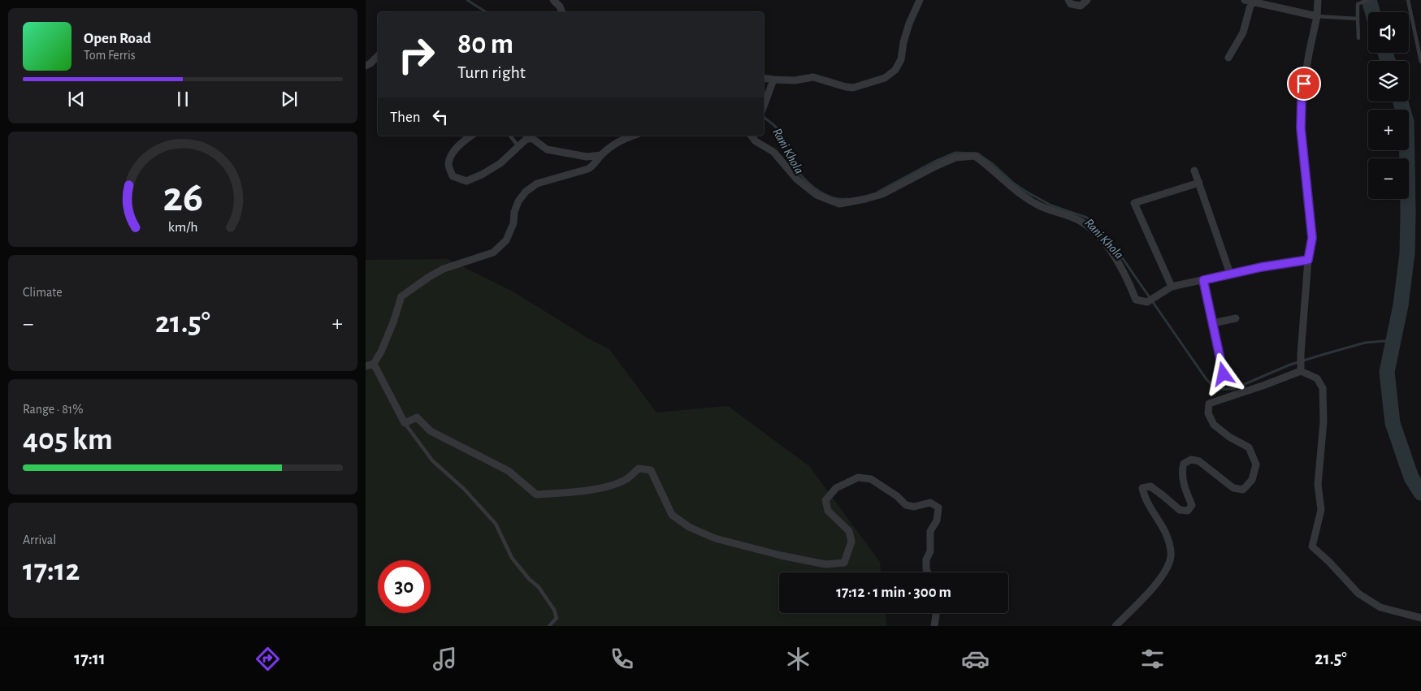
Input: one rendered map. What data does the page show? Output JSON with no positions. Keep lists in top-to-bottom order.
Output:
{
  "water": ["Rani Khola"],
  "page": {
    "map_buttons": ["+", "−"],
    "turn": ["80 m", "Turn right"],
    "song": ["Open Road", "Tom Ferris"],
    "then": "Then",
    "tile": [
      "Climate",
      ["Range · 81%", "405 km"],
      ["Arrival", "17:12"]
    ],
    "heat": ["−", "21.5°", "+"],
    "limit": "30",
    "trip": "17:12 · 1 min · 300 m",
    "tabs": ["17:11", "21.5°"],
    "gauge": ["26", "km/h"]
  }
}
